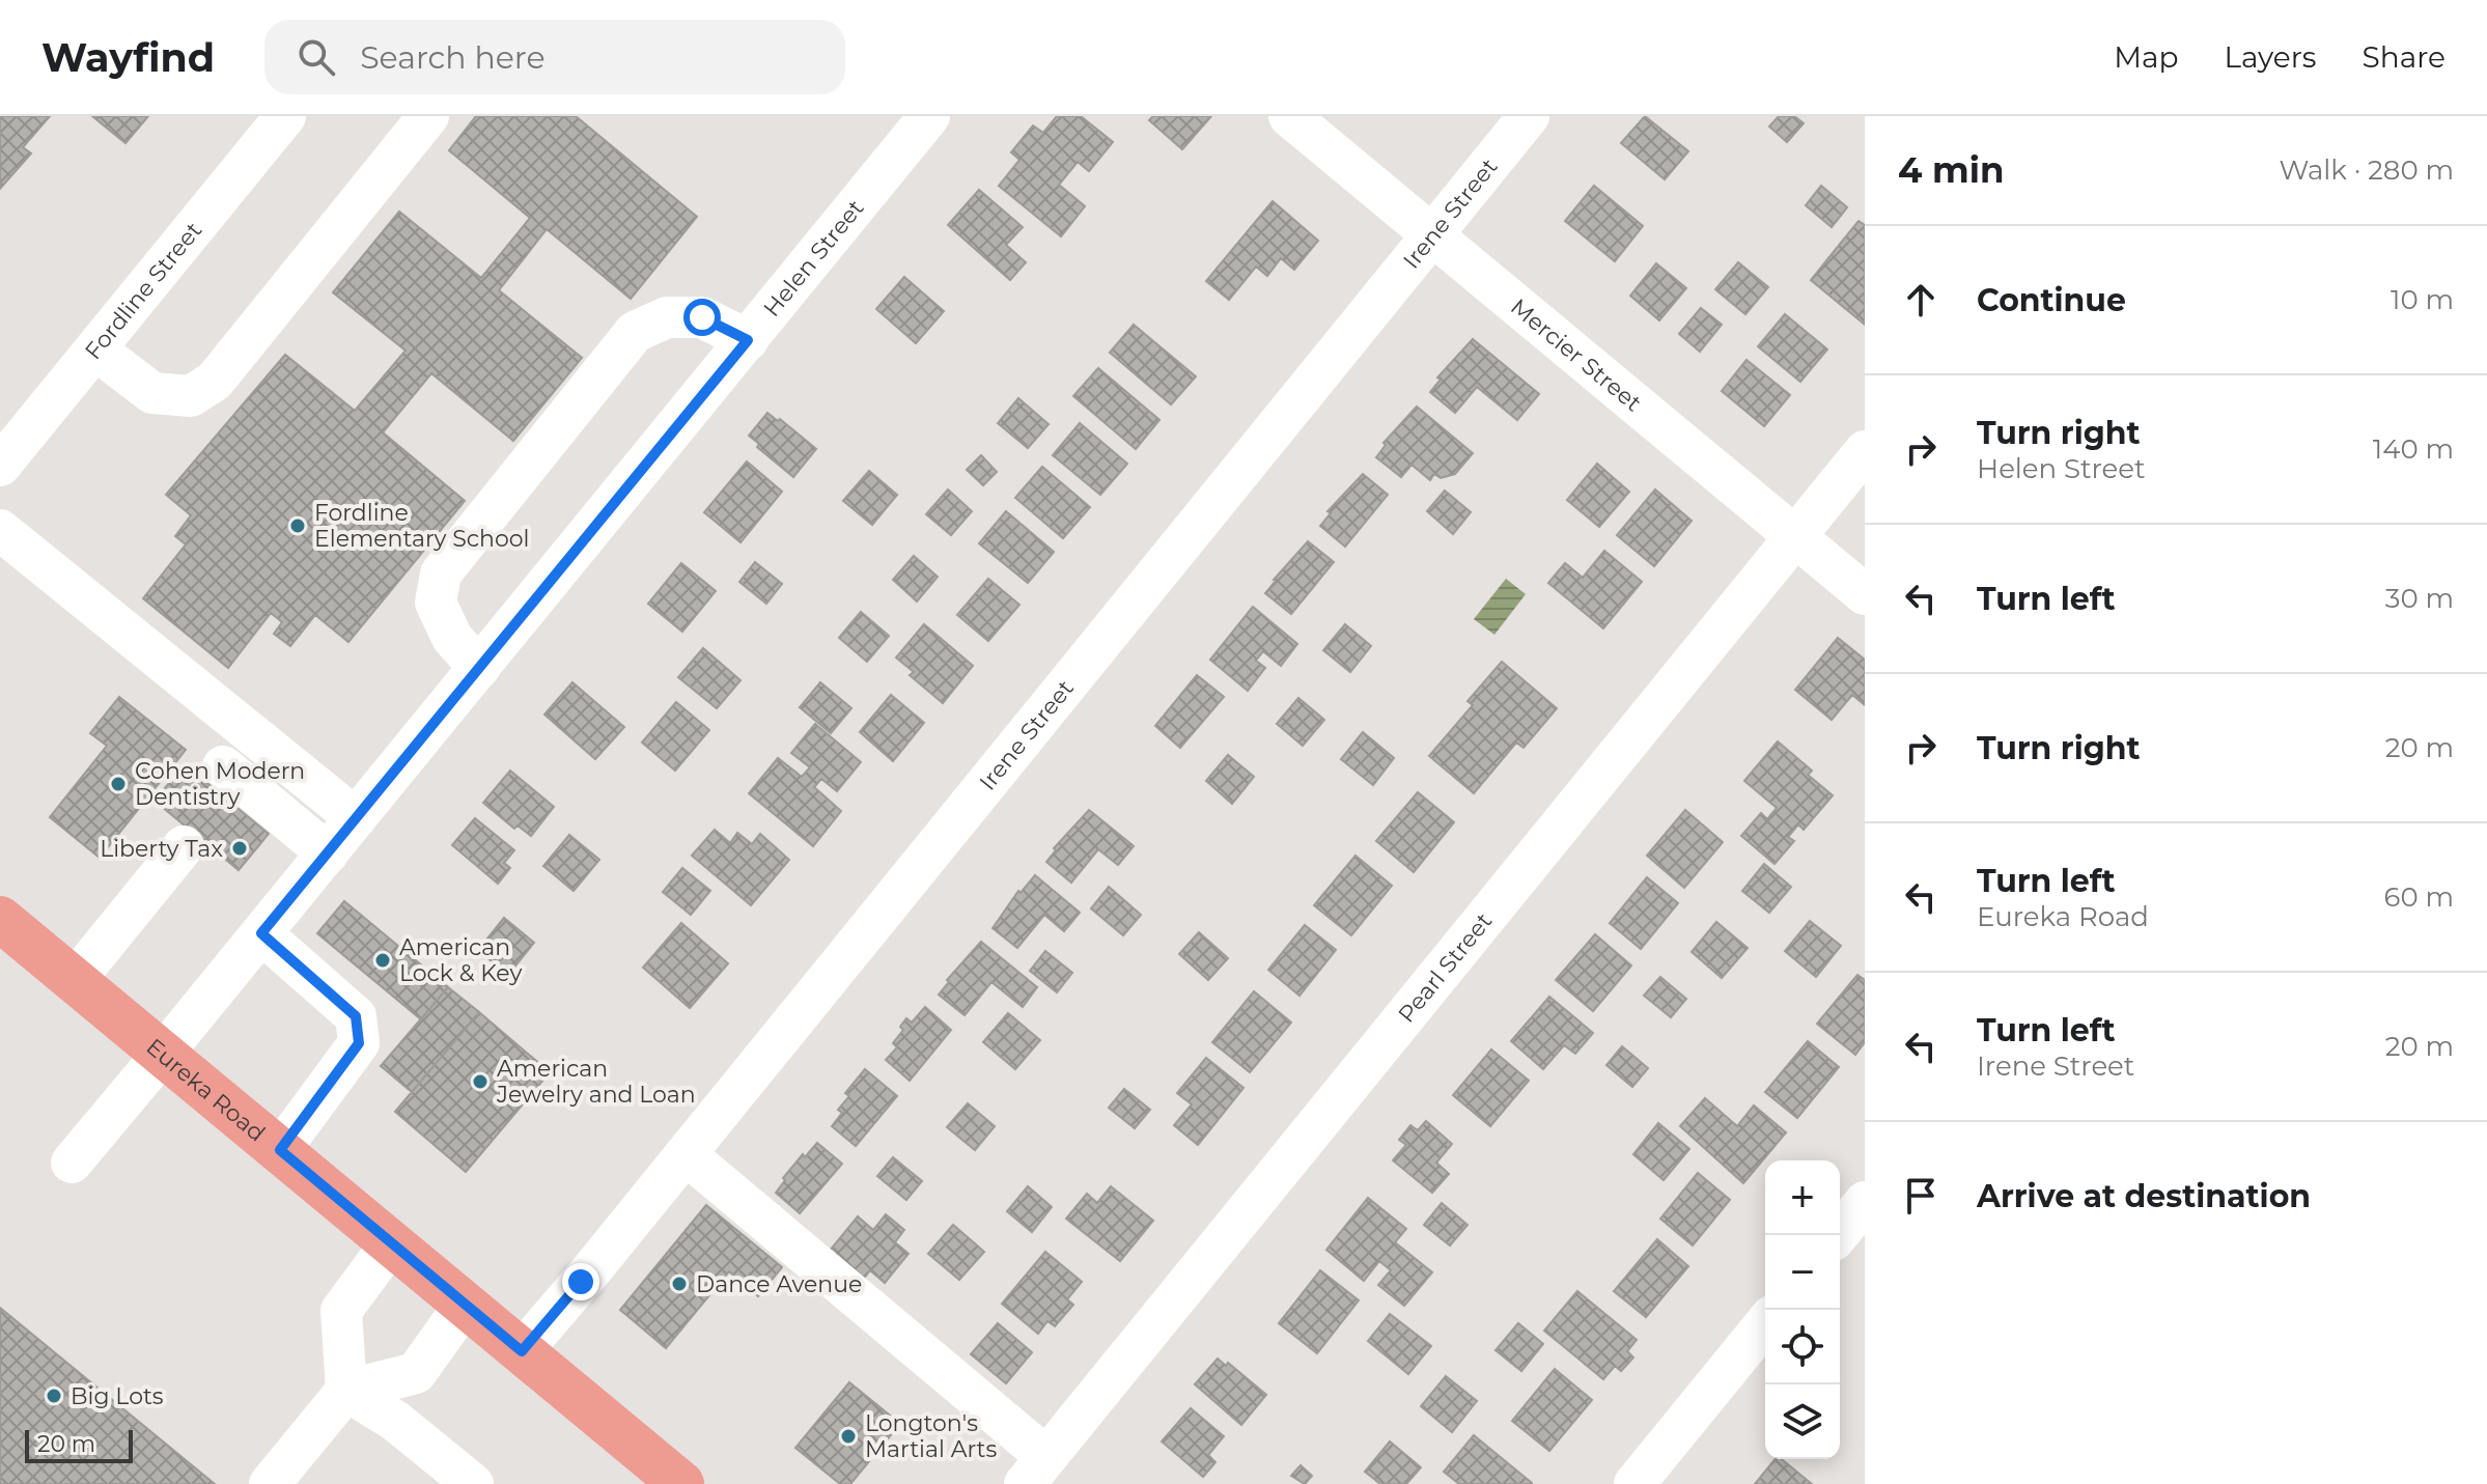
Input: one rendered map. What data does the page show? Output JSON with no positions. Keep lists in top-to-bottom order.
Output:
{
  "streets": {
    "main road": ["Eureka Road"],
    "street": [
      "Irene Street",
      "Helen Street",
      "Fordline Street",
      "Mercier Street",
      "Pearl Street"
    ]
  },
  "crossings": [
    ["Irene Street", "Mercier Street"],
    ["Irene Street", "Eureka Road"],
    ["Helen Street", "Eureka Road"],
    ["Mercier Street", "Pearl Street"]
  ],
  "places": [
    "Fordline Elementary School",
    "Cohen Modern Dentistry",
    "Liberty Tax",
    "American Lock & Key",
    "American Jewelry and Loan",
    "Dance Avenue",
    "Big Lots",
    "Longton's Martial Arts"
  ],
  "scale_bar": "20 m",
  "page": {
    "header": "Wayfind",
    "search": "Search here",
    "nav": ["Map", "Layers", "Share"],
    "heading": ["4 min", "Walk · 280 m"],
    "list": [
      ["Continue", "10 m"],
      ["Turn right", "Helen Street", "140 m"],
      ["Turn left", "30 m"],
      ["Turn right", "20 m"],
      ["Turn left", "Eureka Road", "60 m"],
      ["Turn left", "Irene Street", "20 m"],
      "Arrive at destination"
    ],
    "map_buttons": ["+", "−"],
    "scale": "20 m"
  }
}
